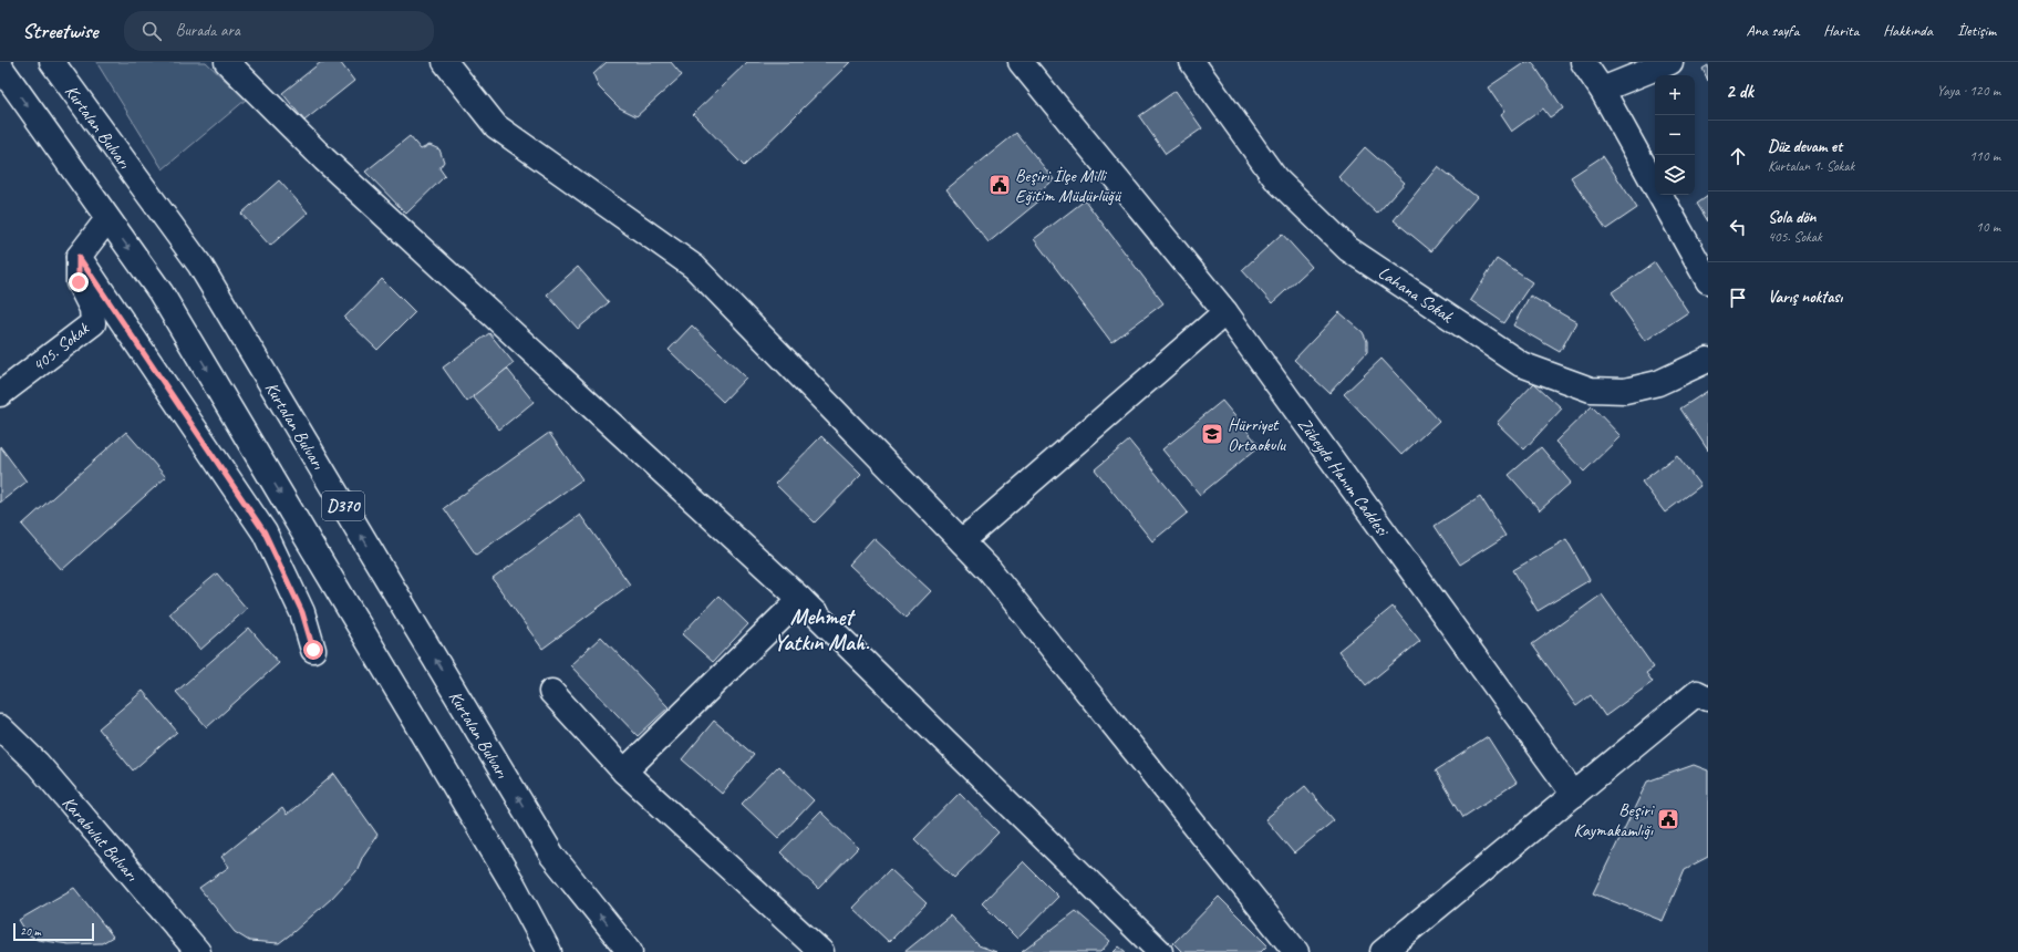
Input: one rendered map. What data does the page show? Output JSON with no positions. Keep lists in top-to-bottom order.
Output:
{
  "streets": {
    "main road": [
      "Kurtalan Bulvarı",
      "Lahana Sokak",
      "405. Sokak",
      "Zübeyde Hanım Caddesi",
      "D370",
      "Karabulut Bulvarı"
    ]
  },
  "districts": ["Mehmet Yatkın Mah."],
  "places": {
    "public building": ["Beşiri İlçe Milli Eğitim Müdürlüğü", "Beşiri Kaymakamlığı"],
    "school or university": ["Hürriyet Ortaokulu"]
  },
  "scale_bar": "20 m",
  "page": {
    "header": "Streetwise",
    "search": "Burada ara",
    "nav": [
      "Ana sayfa",
      "Harita",
      "Hakkında",
      "İletişim"
    ],
    "heading": ["2 dk", "Yaya · 120 m"],
    "map_buttons": ["+", "−"],
    "list": [
      ["Düz devam et", "Kurtalan 1. Sokak", "110 m"],
      ["Sola dön", "405. Sokak", "10 m"],
      "Varış noktası"
    ],
    "scale": "20 m"
  }
}
